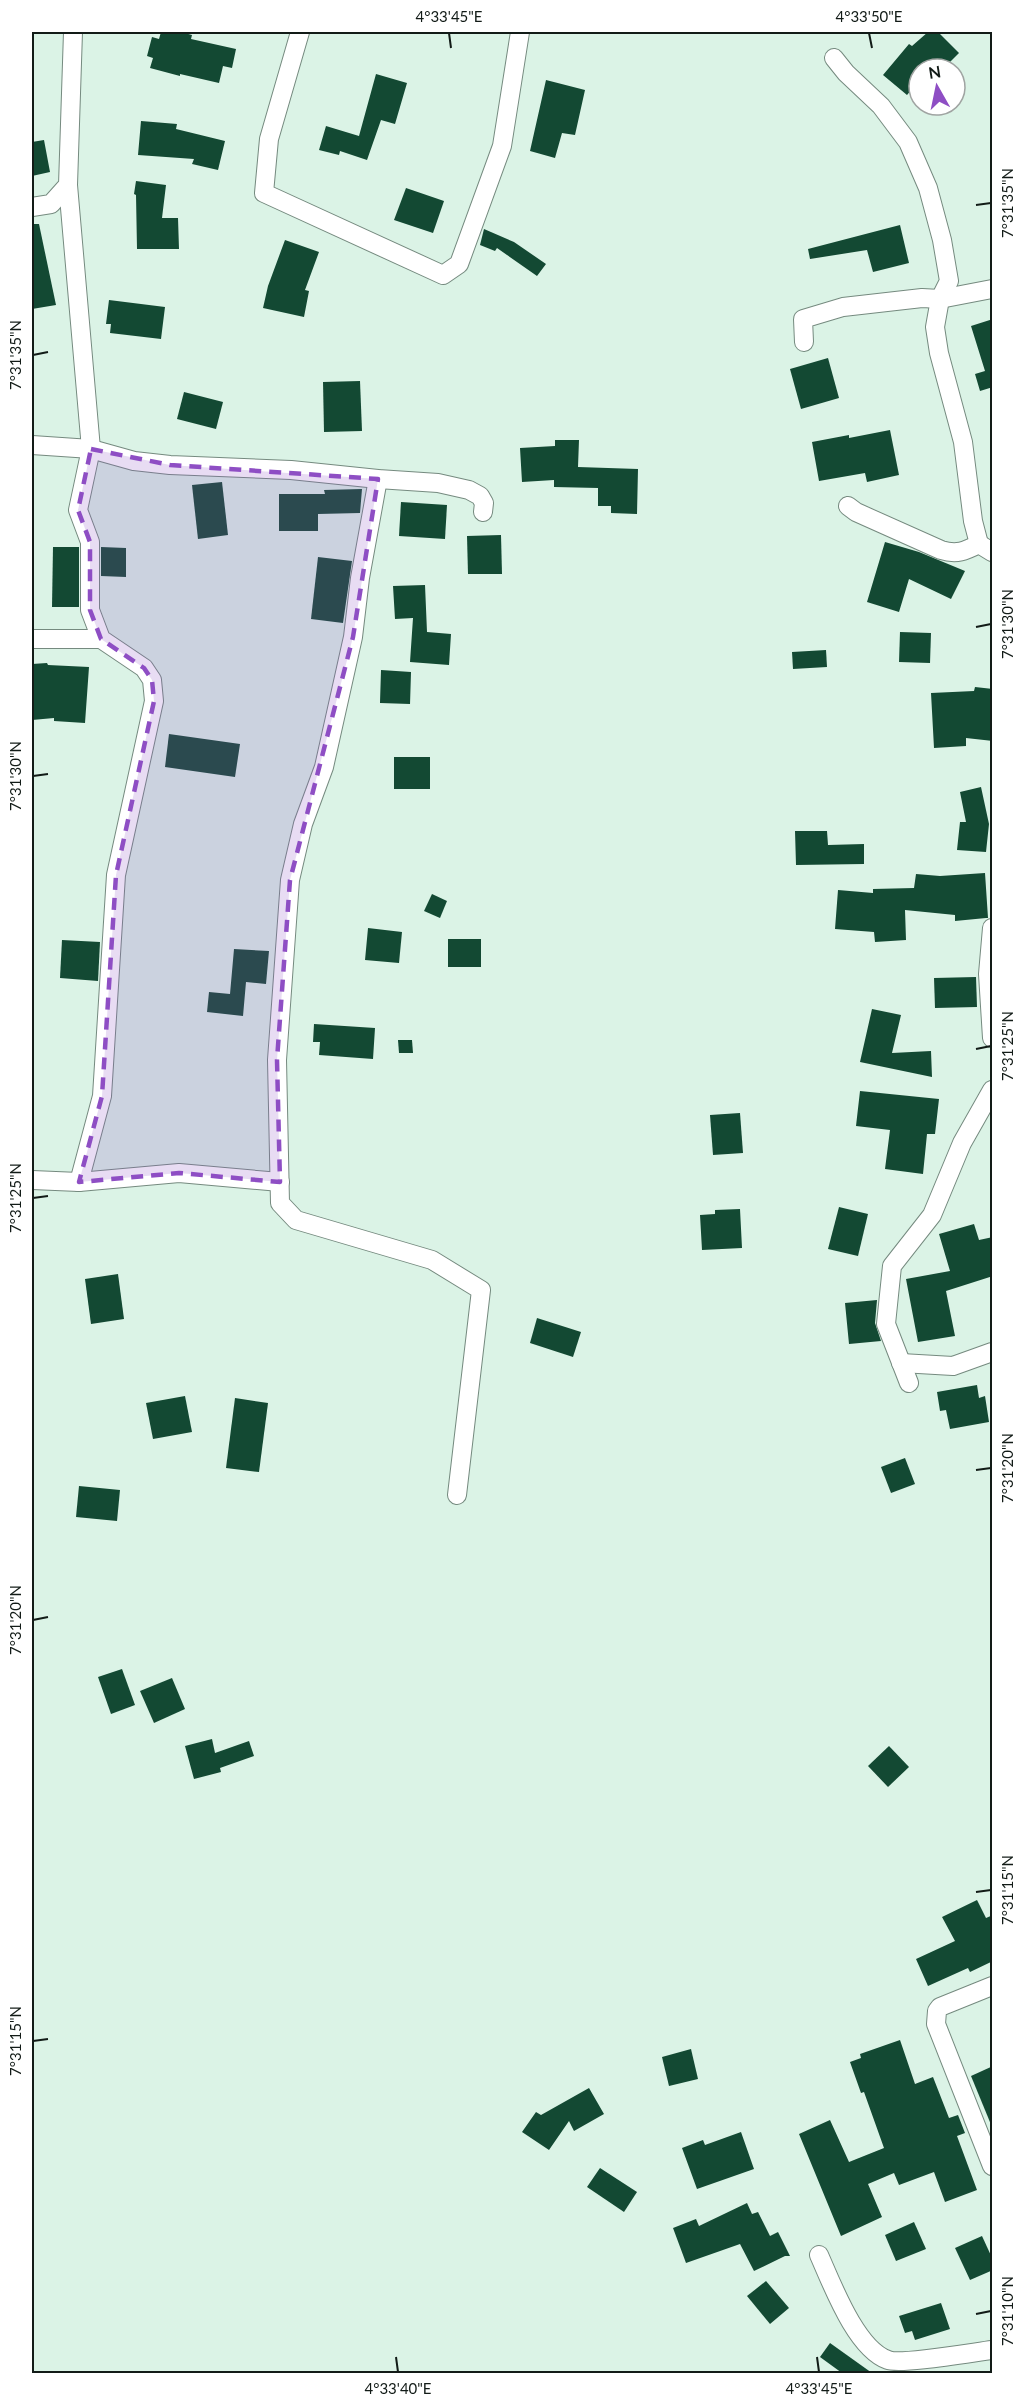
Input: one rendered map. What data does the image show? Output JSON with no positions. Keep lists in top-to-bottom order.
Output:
{
  "north": "top",
  "coordinates": [
    "4°33'45\"E",
    "4°33'50\"E",
    "7°31'35\"N",
    "7°31'30\"N",
    "7°31'25\"N",
    "7°31'20\"N",
    "7°31'15\"N",
    "7°31'10\"N",
    "4°33'40\"E"
  ]
}
